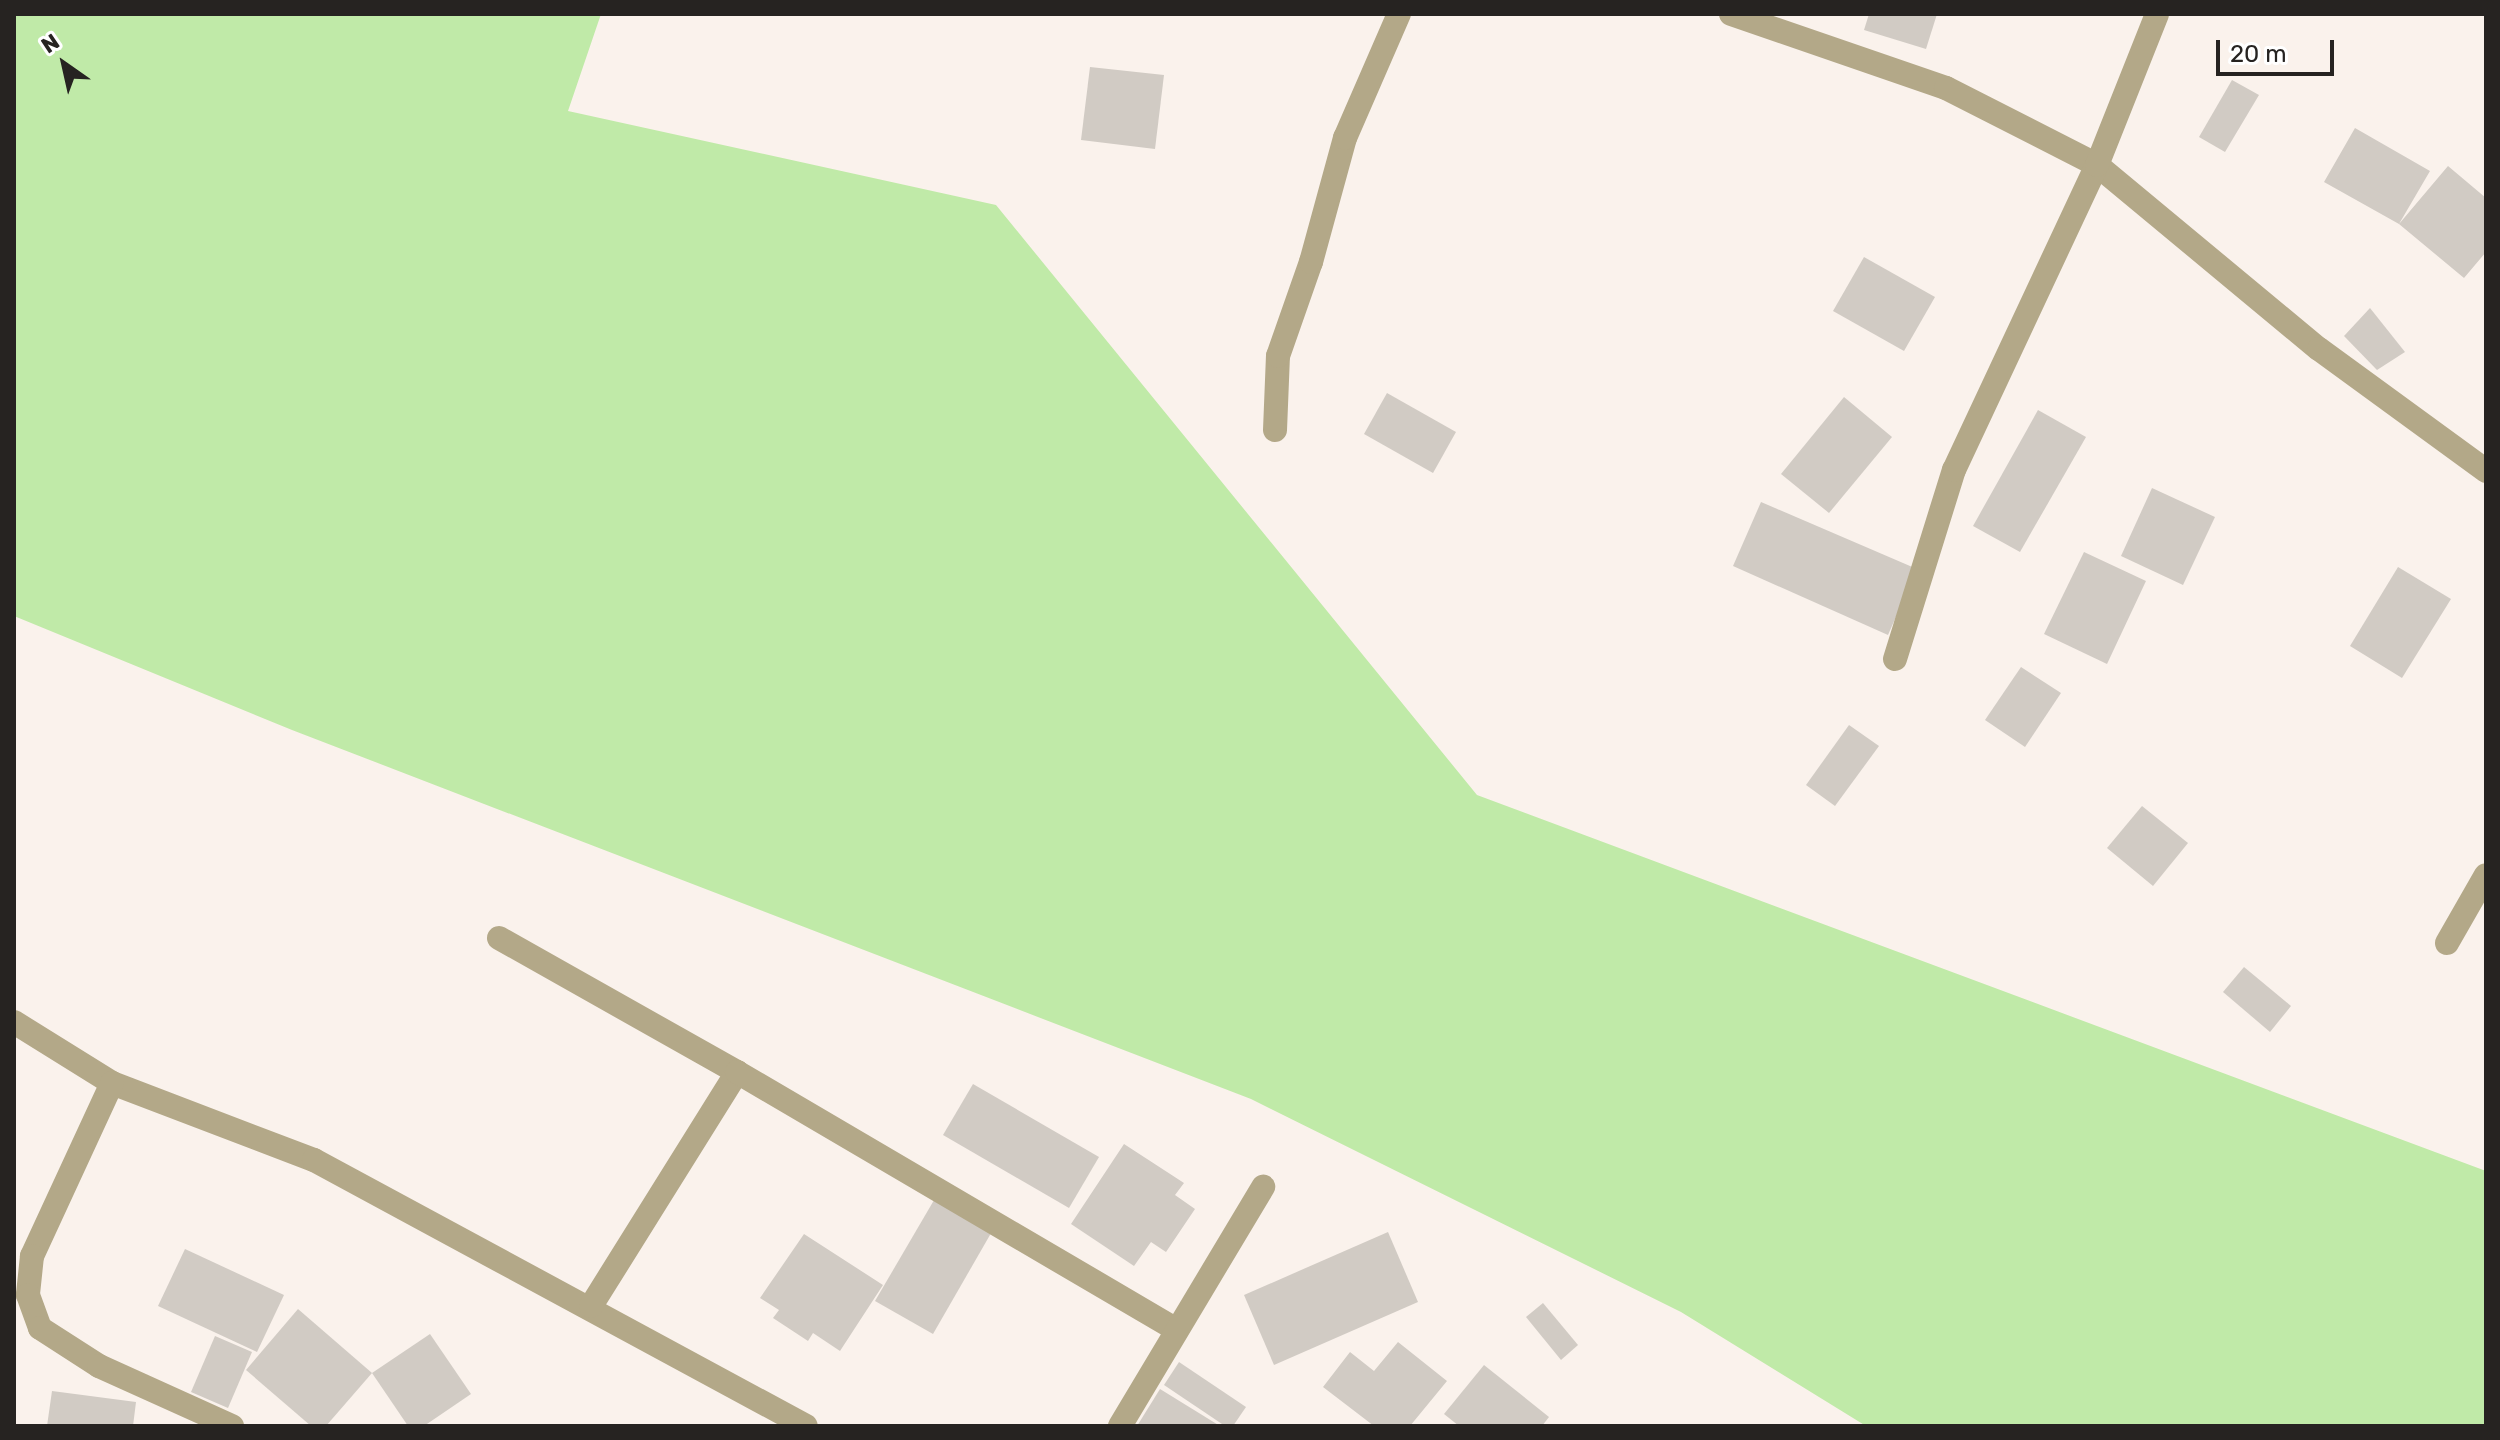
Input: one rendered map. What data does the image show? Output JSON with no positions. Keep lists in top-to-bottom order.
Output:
{
  "scale_bar": "20 m",
  "north": "top left"
}
